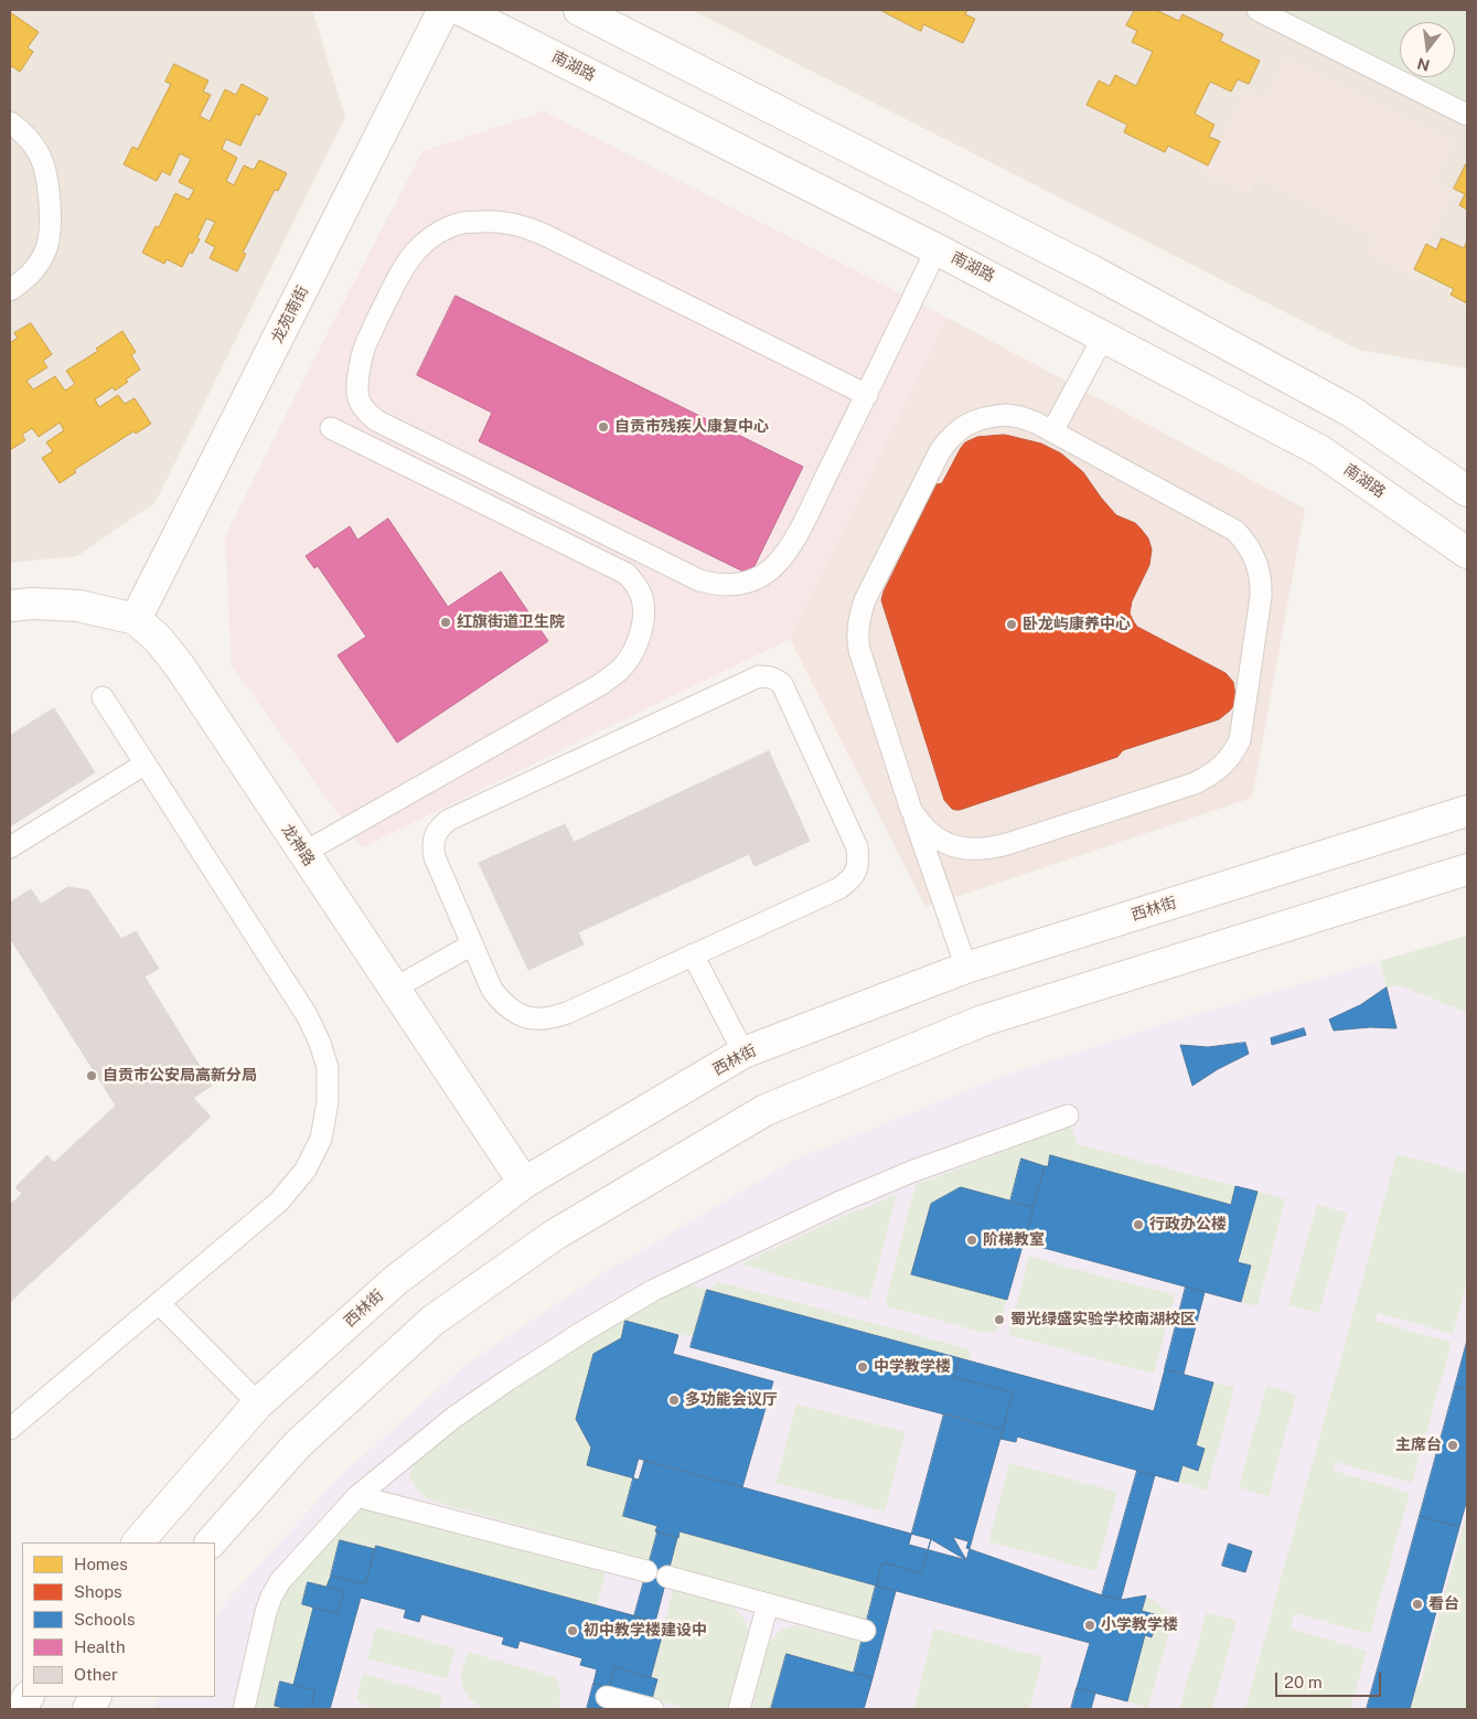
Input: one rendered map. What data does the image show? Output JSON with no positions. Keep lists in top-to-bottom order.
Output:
{
  "streets": {
    "main road": [
      "南湖路",
      "龙苑南街",
      "龙神路",
      "西林街"
    ]
  },
  "crossings": [
    ["龙苑南街", "龙神路"],
    ["龙神路", "西林街"]
  ],
  "places": [
    "自贡市残疾人康复中心",
    "红旗街道卫生院",
    "卧龙屿康养中心",
    "自贡市公安局高新分局",
    "行政办公楼",
    "阶梯教室",
    "蜀光绿盛实验学校南湖校区",
    "中学教学楼",
    "多功能会议厅",
    "主席台",
    "看台",
    "小学教学楼",
    "初中教学楼建设中"
  ],
  "legend": [
    "Homes",
    "Shops",
    "Schools",
    "Health",
    "Other"
  ],
  "scale_bar": "20 m",
  "north": "bottom"
}
